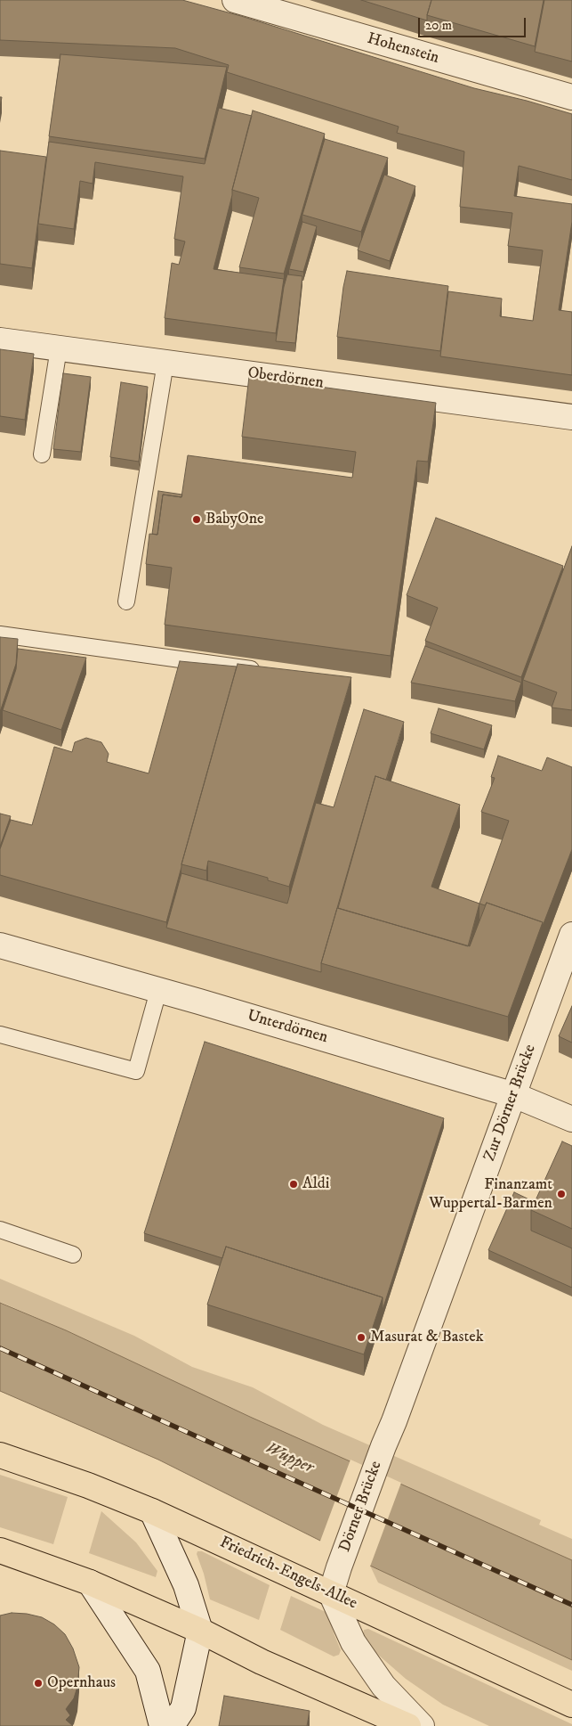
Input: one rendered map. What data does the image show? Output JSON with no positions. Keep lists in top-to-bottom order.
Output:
{
  "streets": {
    "main road": ["Friedrich-Engels-Allee"],
    "street": [
      "Hohenstein",
      "Oberdörnen",
      "Unterdörnen",
      "Zur Dörner Brücke",
      "Dörner Brücke"
    ]
  },
  "crossings": [
    ["Unterdörnen", "Zur Dörner Brücke"],
    ["Zur Dörner Brücke", "Dörner Brücke"],
    ["Dörner Brücke", "Friedrich-Engels-Allee"]
  ],
  "water": ["Wupper"],
  "places": [
    "BabyOne",
    "Aldi",
    "Finanzamt Wuppertal-Barmen",
    "Masurat & Bastek",
    "Opernhaus"
  ],
  "scale_bar": "20 m"
}
